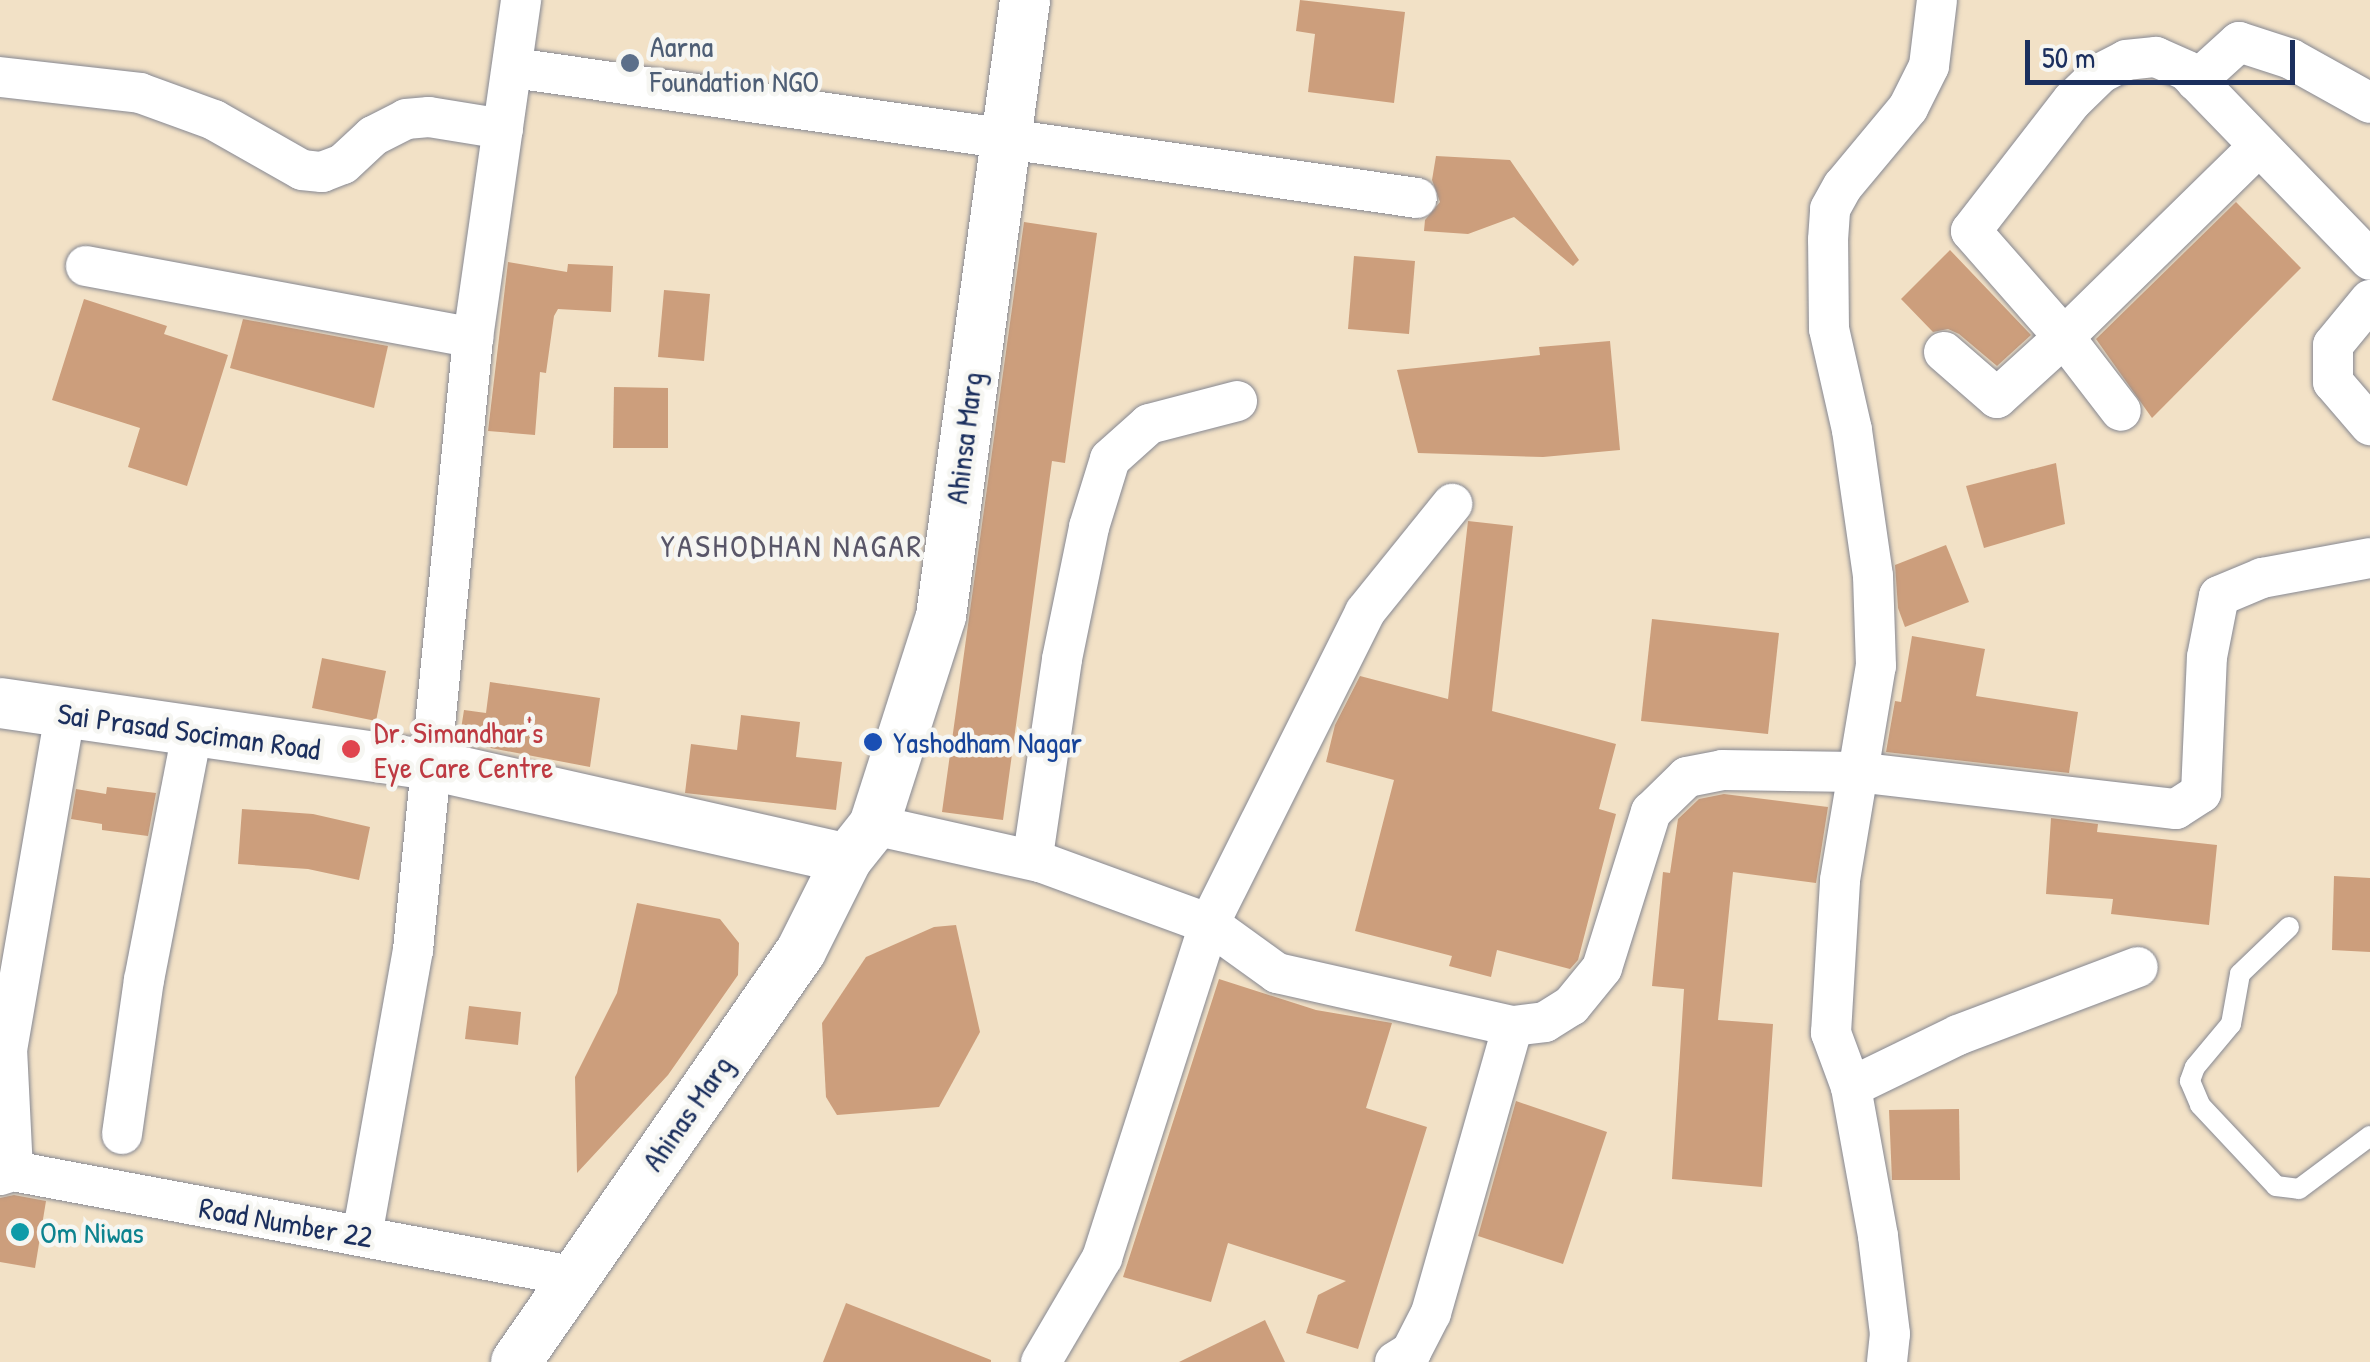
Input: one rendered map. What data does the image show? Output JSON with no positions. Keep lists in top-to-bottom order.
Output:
{
  "streets": {
    "street": [
      "Ahinsa Marg",
      "Sai Prasad Sociman Road",
      "Ahinas Marg",
      "Road Number 22"
    ]
  },
  "crossings": [
    ["Ahinsa Marg", "Sai Prasad Sociman Road"],
    ["Ahinsa Marg", "Ahinas Marg"],
    ["Sai Prasad Sociman Road", "Ahinas Marg"],
    ["Ahinas Marg", "Road Number 22"]
  ],
  "districts": ["YASHODHAN NAGAR"],
  "places": [
    "Aarna Foundation NGO",
    "Yashodham Nagar",
    "Dr. Simandhar's Eye Care Centre",
    "Om Niwas"
  ],
  "scale_bar": "50 m"
}
